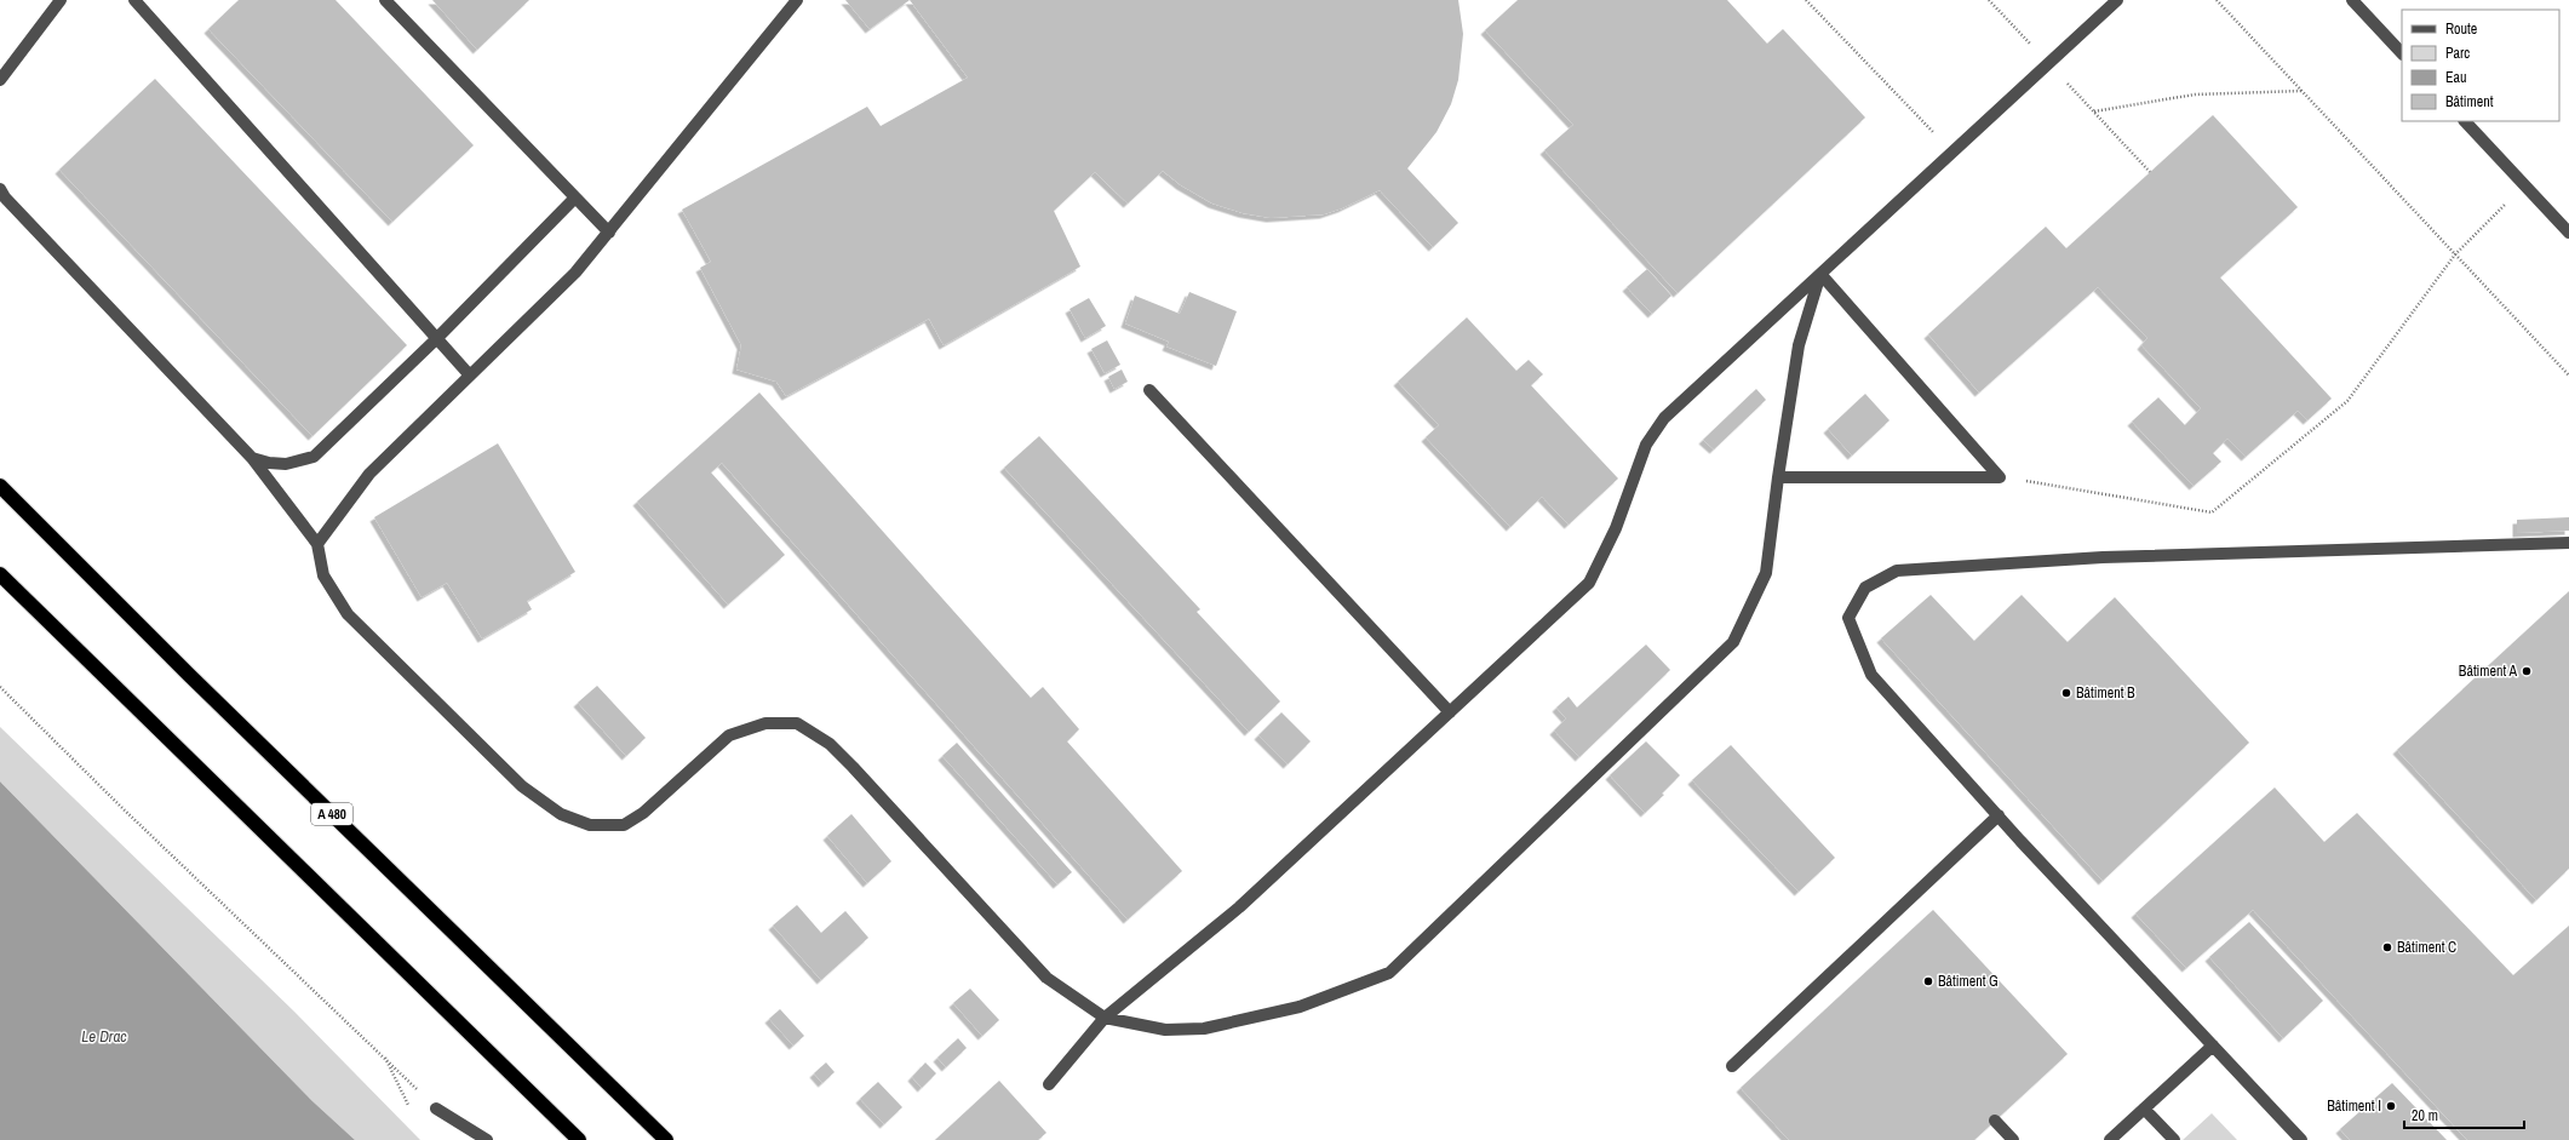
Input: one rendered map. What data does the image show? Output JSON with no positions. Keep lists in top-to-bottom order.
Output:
{
  "streets": {
    "highway": ["A 480"]
  },
  "water": ["Le Drac"],
  "places": [
    "Bâtiment A",
    "Bâtiment B",
    "Bâtiment C",
    "Bâtiment G",
    "Bâtiment I"
  ],
  "legend": [
    "Route",
    "Parc",
    "Eau",
    "Bâtiment"
  ],
  "scale_bar": "20 m"
}
